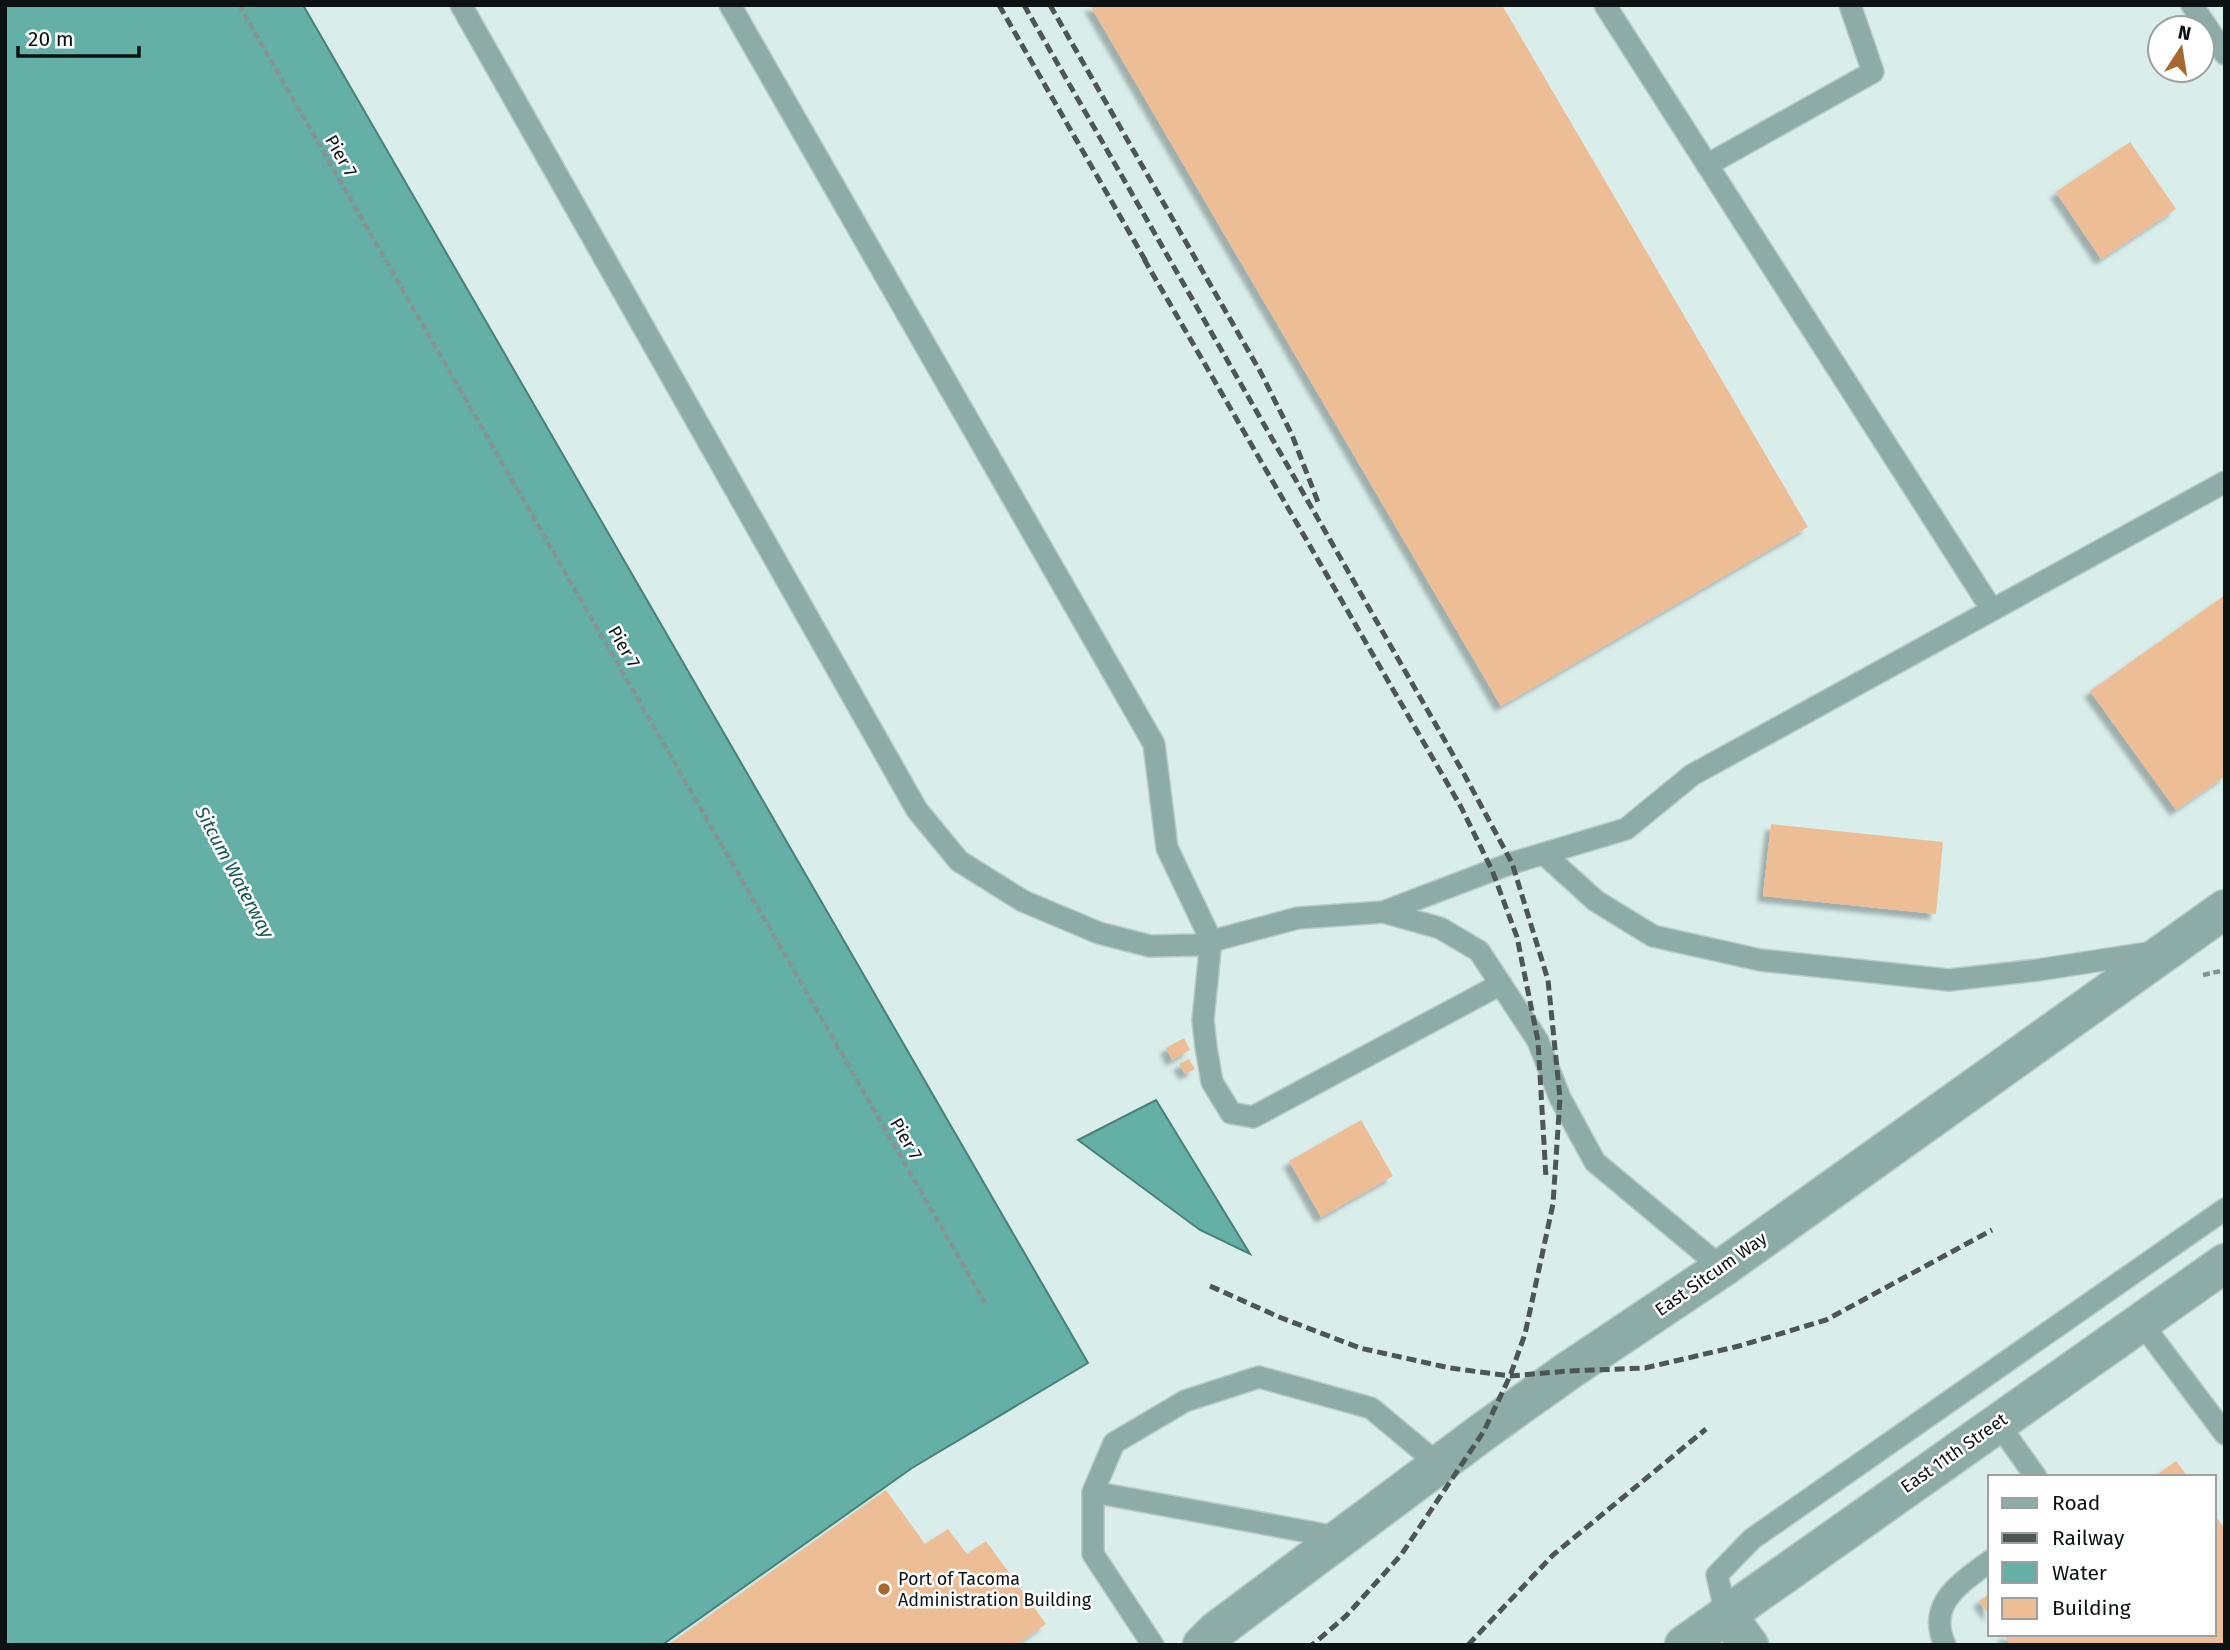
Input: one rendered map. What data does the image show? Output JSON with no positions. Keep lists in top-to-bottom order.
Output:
{
  "streets": {
    "street": ["East Sitcum Way", "East 11th Street"],
    "path": ["Pier 7"]
  },
  "water": ["Sitcum Waterway"],
  "places": ["Port of Tacoma Administration Building"],
  "legend": [
    "Road",
    "Railway",
    "Water",
    "Building"
  ],
  "scale_bar": "20 m",
  "north": "top"
}
